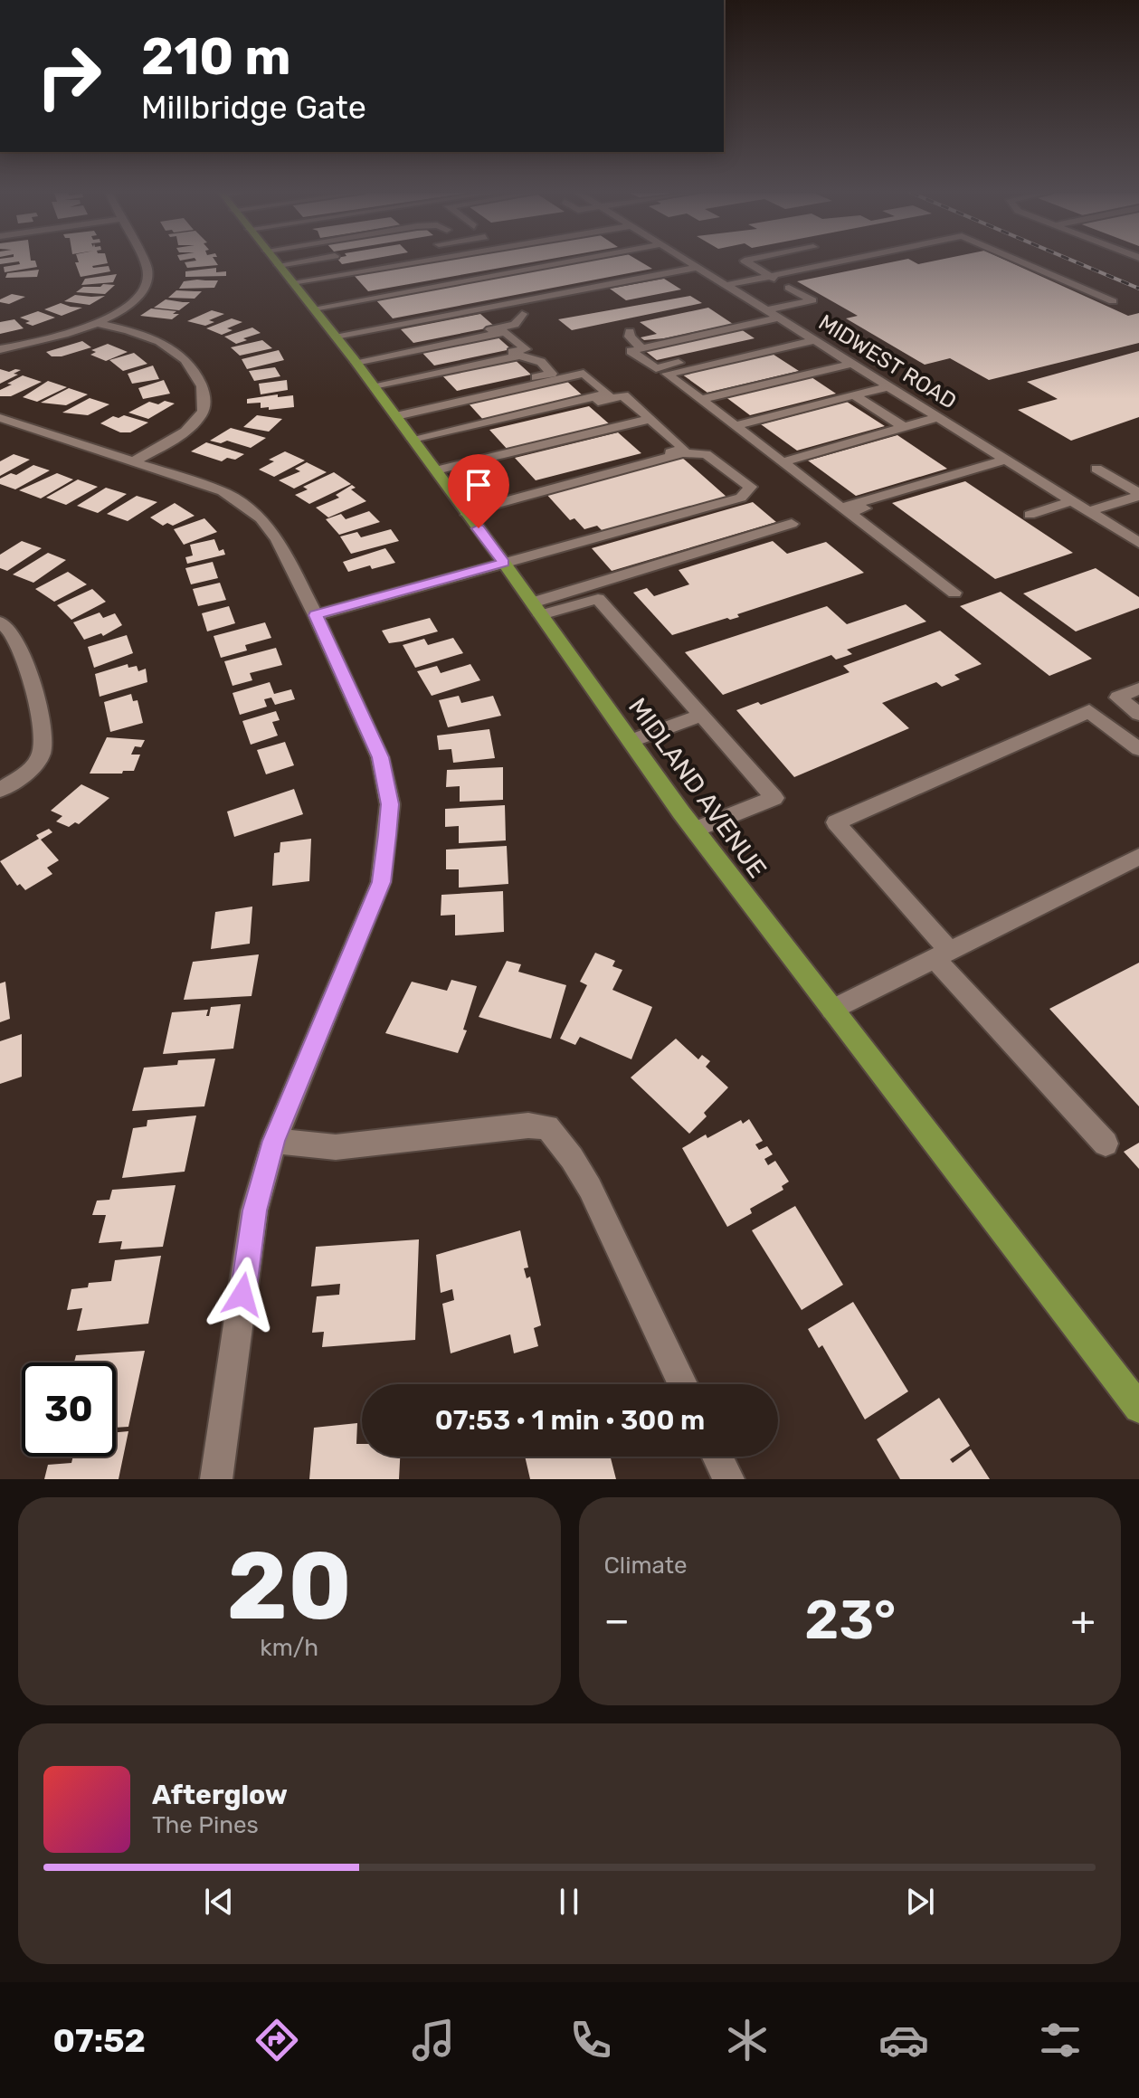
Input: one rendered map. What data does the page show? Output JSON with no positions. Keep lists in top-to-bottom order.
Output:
{
  "streets": {
    "main road": ["MIDLAND AVENUE"],
    "street": ["MIDWEST ROAD"]
  },
  "page": {
    "turn": ["210 m", "Millbridge Gate"],
    "limit": "30",
    "trip": "07:53 · 1 min · 300 m",
    "tile": [
      ["20", "km/h"],
      "Climate"
    ],
    "heat": ["−", "23°", "+"],
    "song": ["Afterglow", "The Pines"],
    "tabs": "07:52"
  }
}
